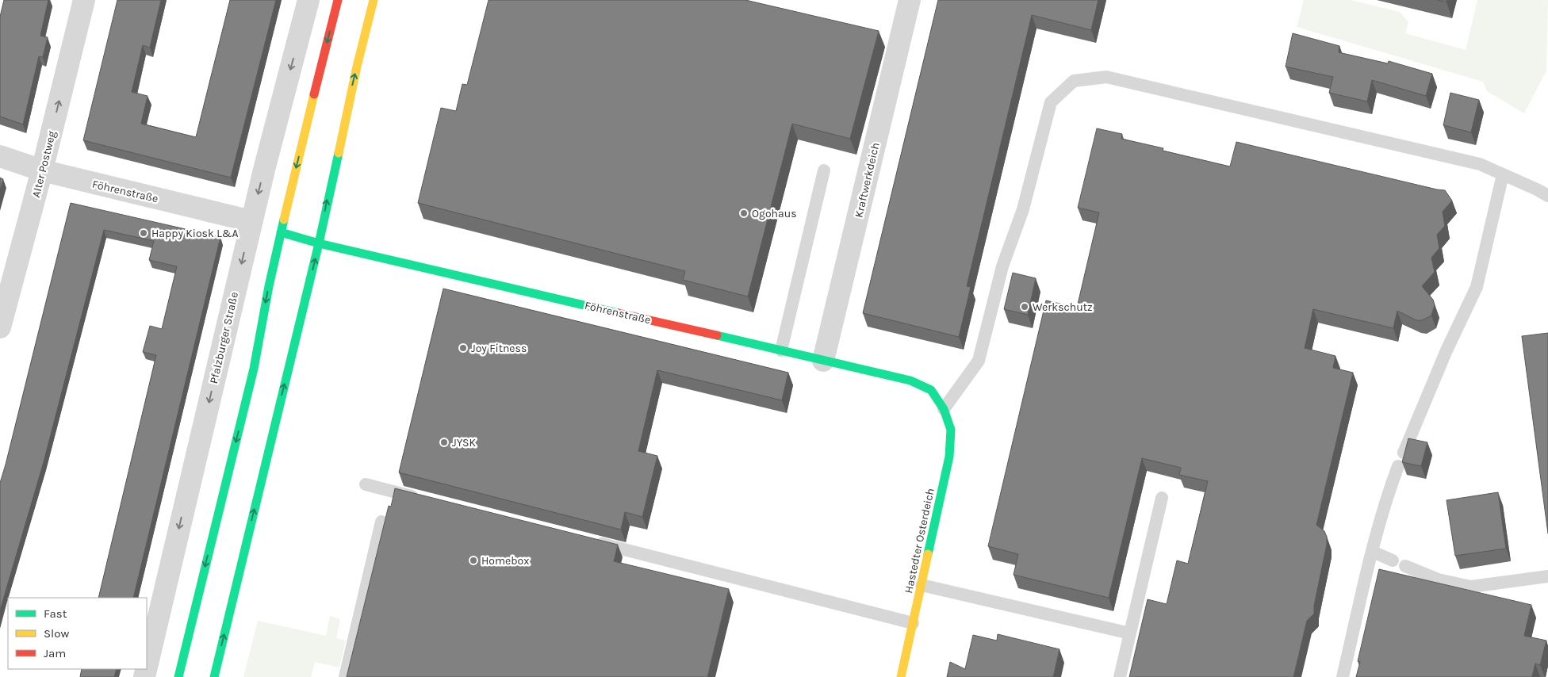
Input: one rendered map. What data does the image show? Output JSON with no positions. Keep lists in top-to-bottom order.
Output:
{
  "streets": {
    "main road": ["Föhrenstraße", "Hastedter Osterdeich"],
    "street": ["Alter Postweg", "Kraftwerkdeich", "Pfalzburger Straße"]
  },
  "crossings": [
    ["Alter Postweg", "Föhrenstraße"],
    ["Kraftwerkdeich", "Föhrenstraße"],
    ["Föhrenstraße", "Pfalzburger Straße"],
    ["Föhrenstraße", "Hastedter Osterdeich"]
  ],
  "one_way": ["Alter Postweg", "Pfalzburger Straße"],
  "places": [
    "Ogohaus",
    "Happy Kiosk L&A",
    "Werkschutz",
    "Joy Fitness",
    "JYSK",
    "Homebox"
  ],
  "legend": ["Fast", "Slow", "Jam"]
}
